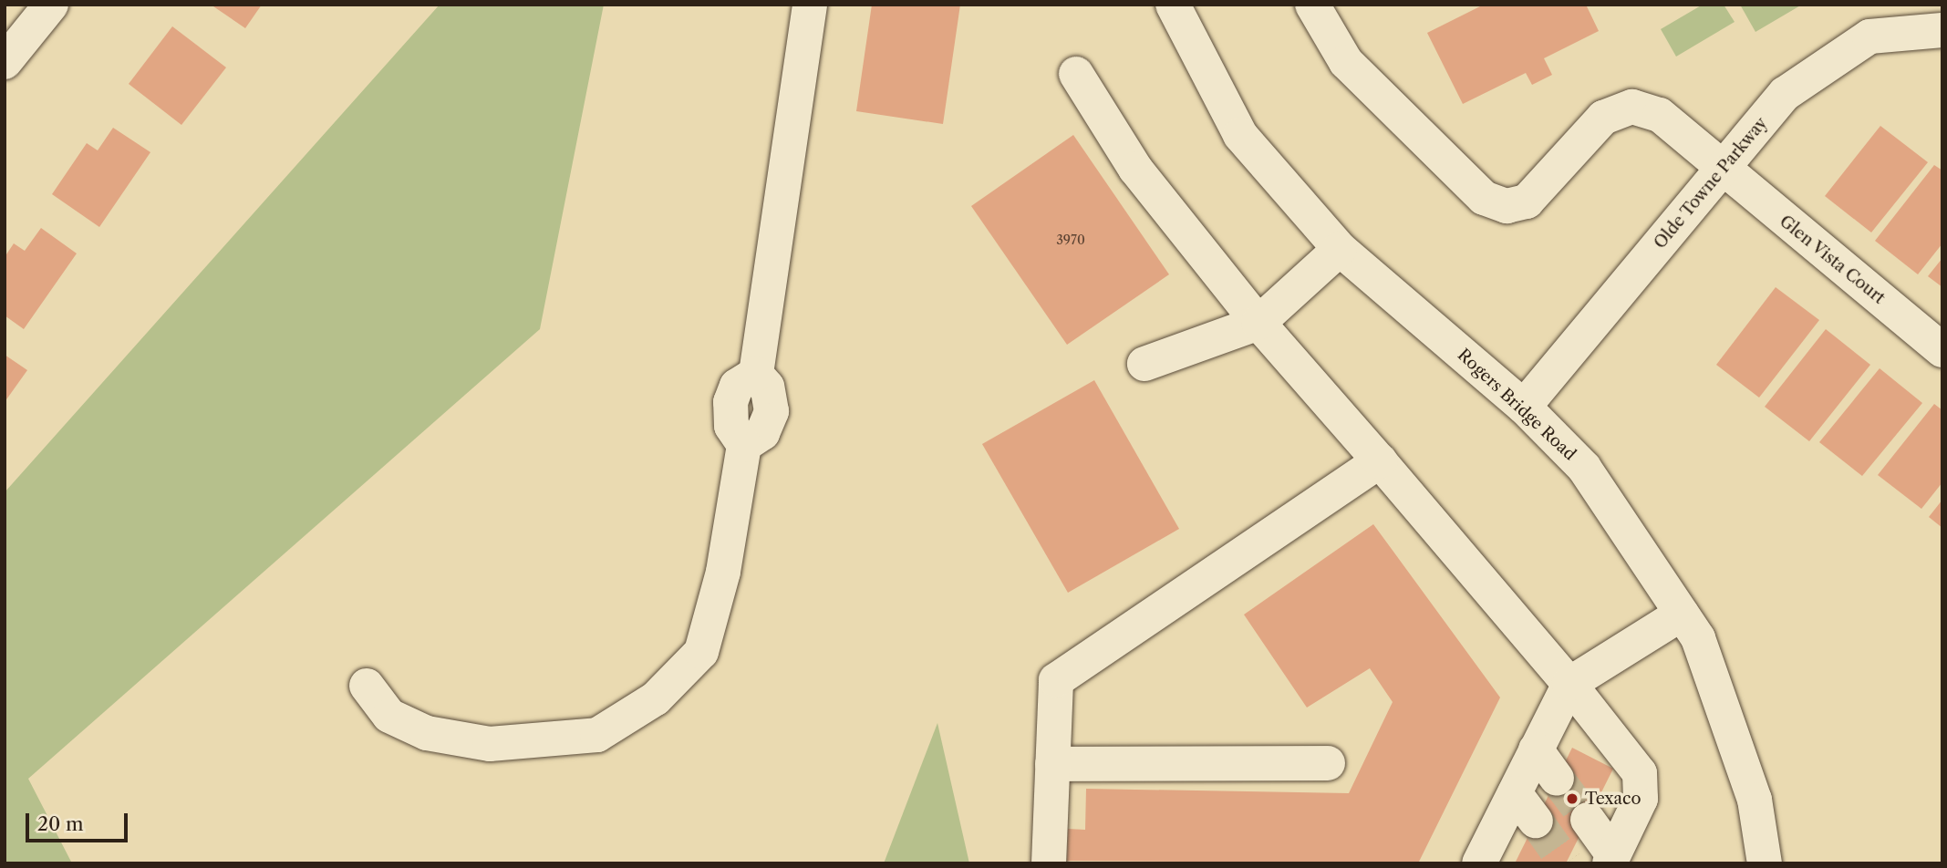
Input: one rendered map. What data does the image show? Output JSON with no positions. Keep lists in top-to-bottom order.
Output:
{
  "streets": {
    "street": ["Olde Towne Parkway", "Glen Vista Court", "Rogers Bridge Road"]
  },
  "crossings": [
    ["Olde Towne Parkway", "Glen Vista Court"],
    ["Olde Towne Parkway", "Rogers Bridge Road"]
  ],
  "places": ["Texaco"],
  "house_numbers": ["3970"],
  "scale_bar": "20 m"
}
